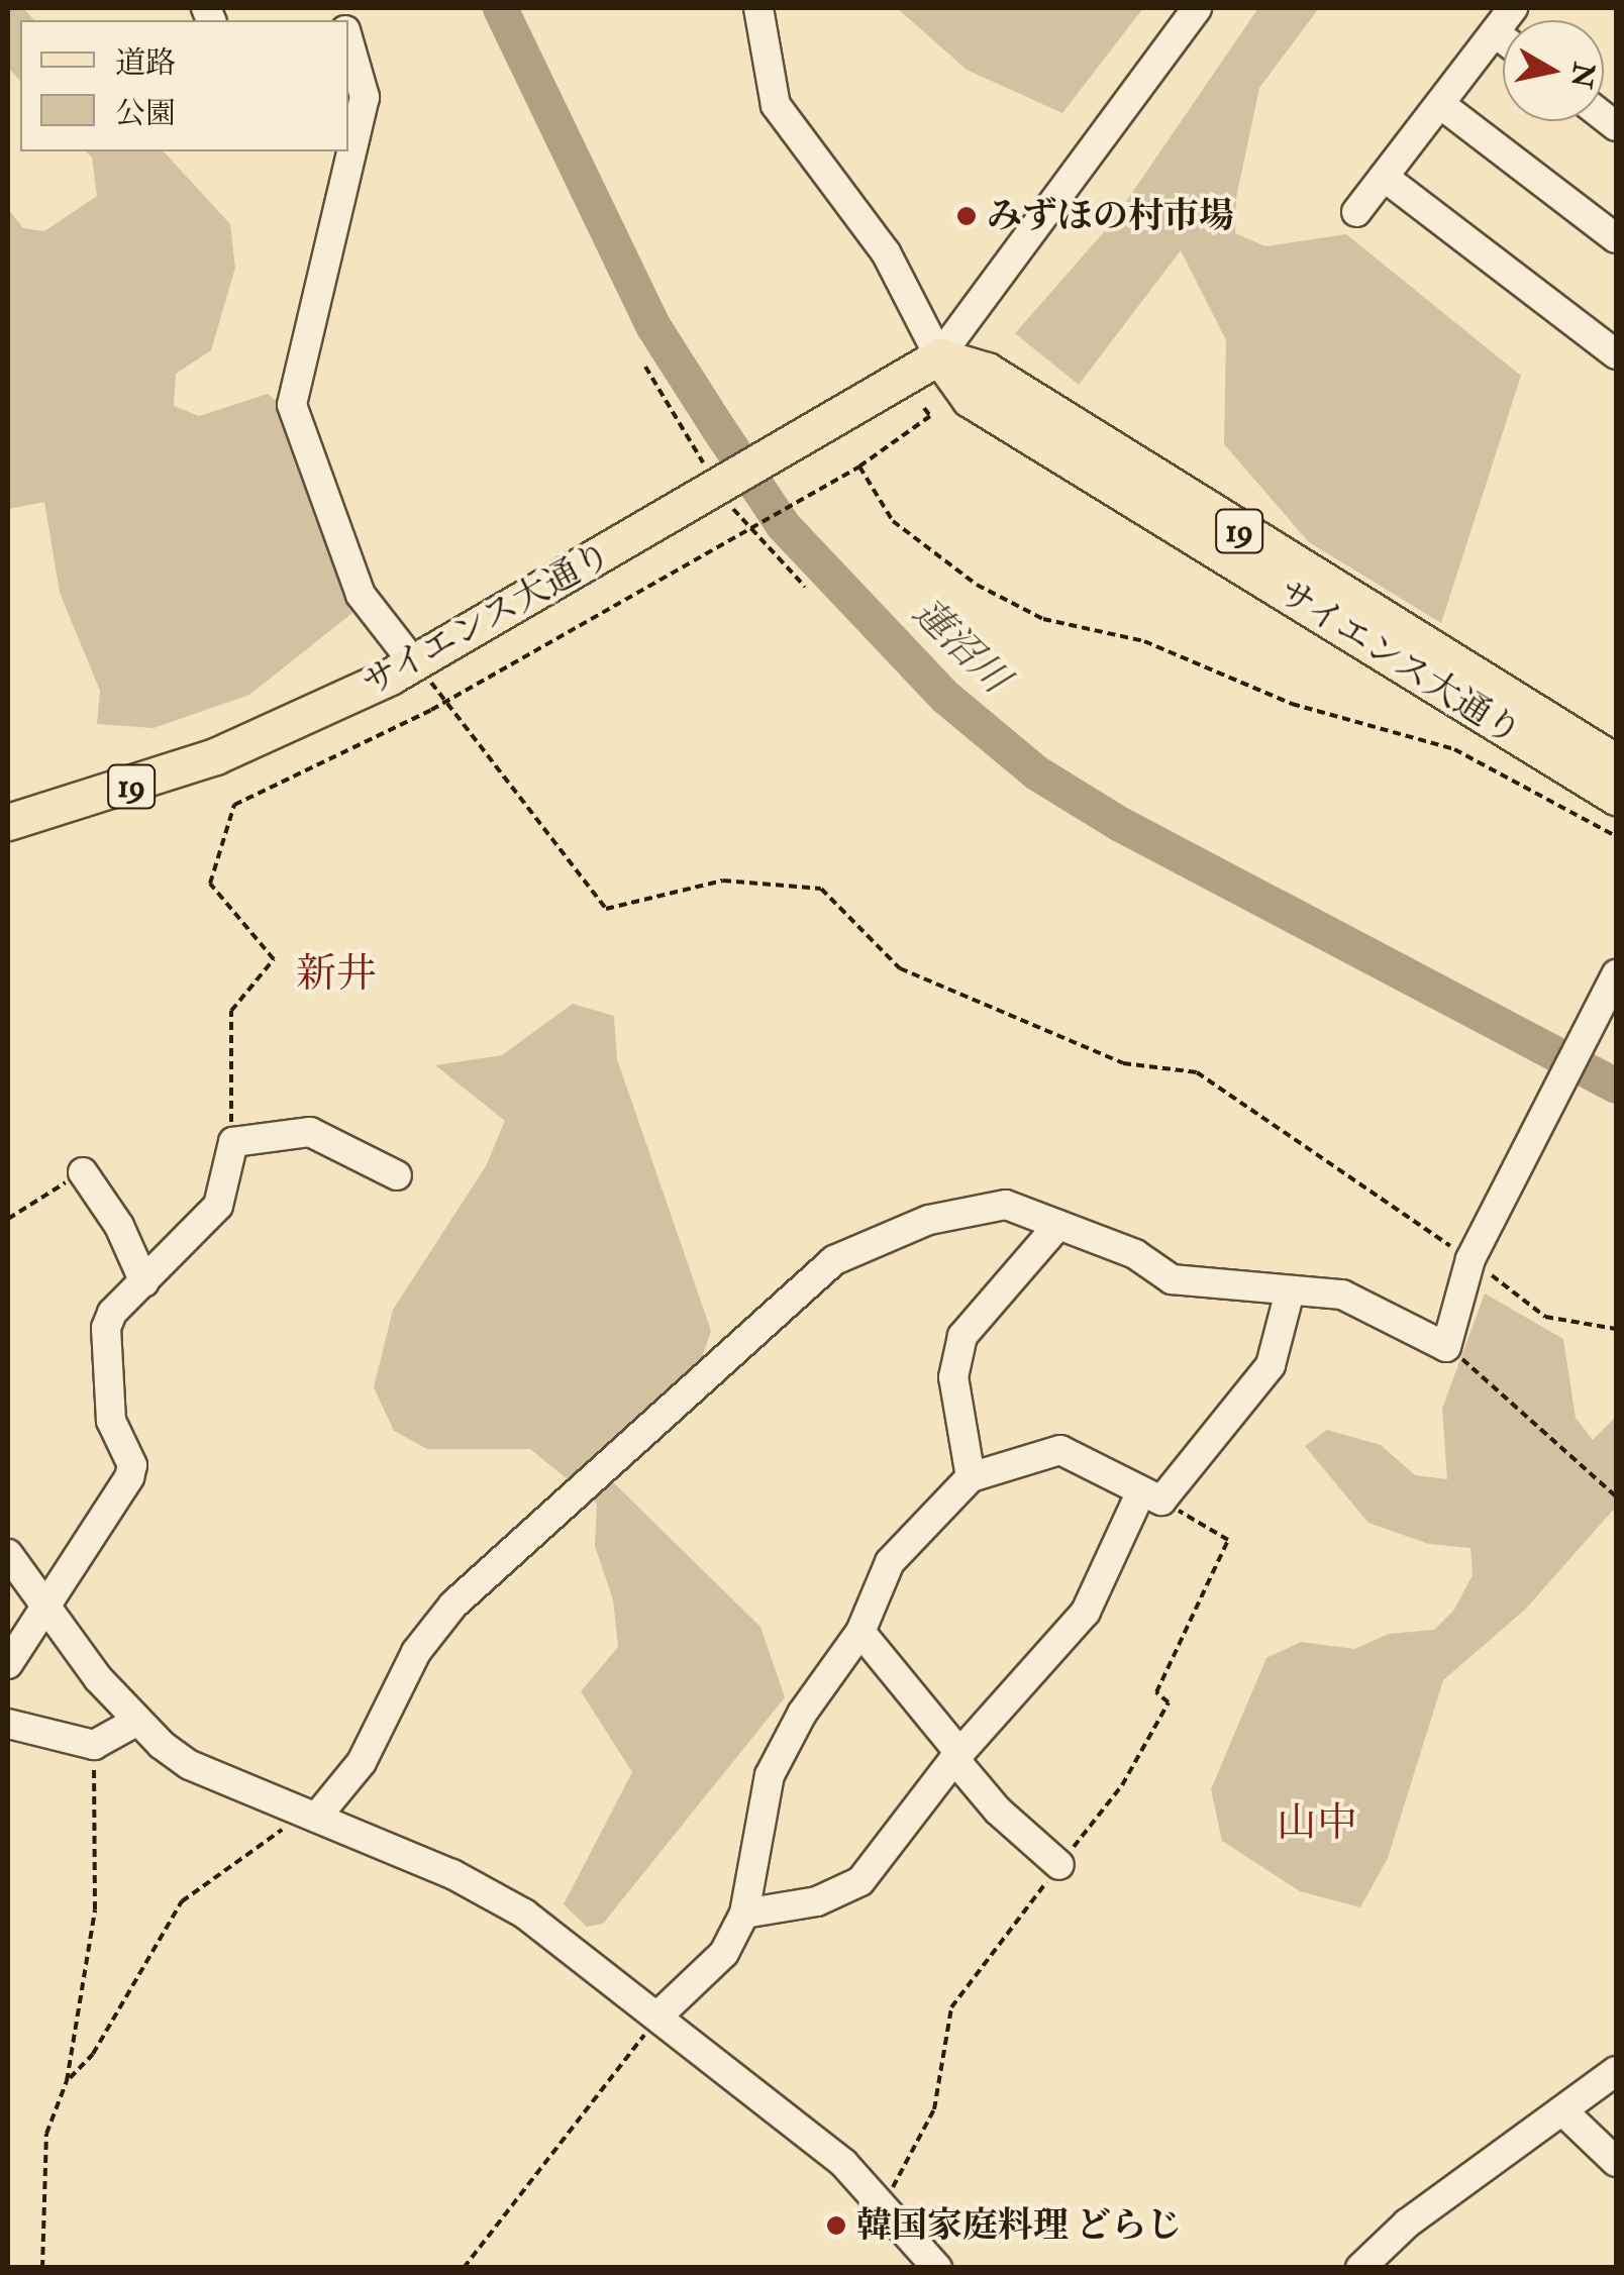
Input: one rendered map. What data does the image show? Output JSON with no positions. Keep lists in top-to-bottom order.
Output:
{
  "streets": {
    "main road": ["19", "サイエンス大通り"]
  },
  "districts": ["新井", "山中"],
  "water": ["蓮沼川"],
  "places": ["みずほの村市場", "韓国家庭料理 どらじ"],
  "legend": ["道路", "公園"],
  "north": "right"
}
